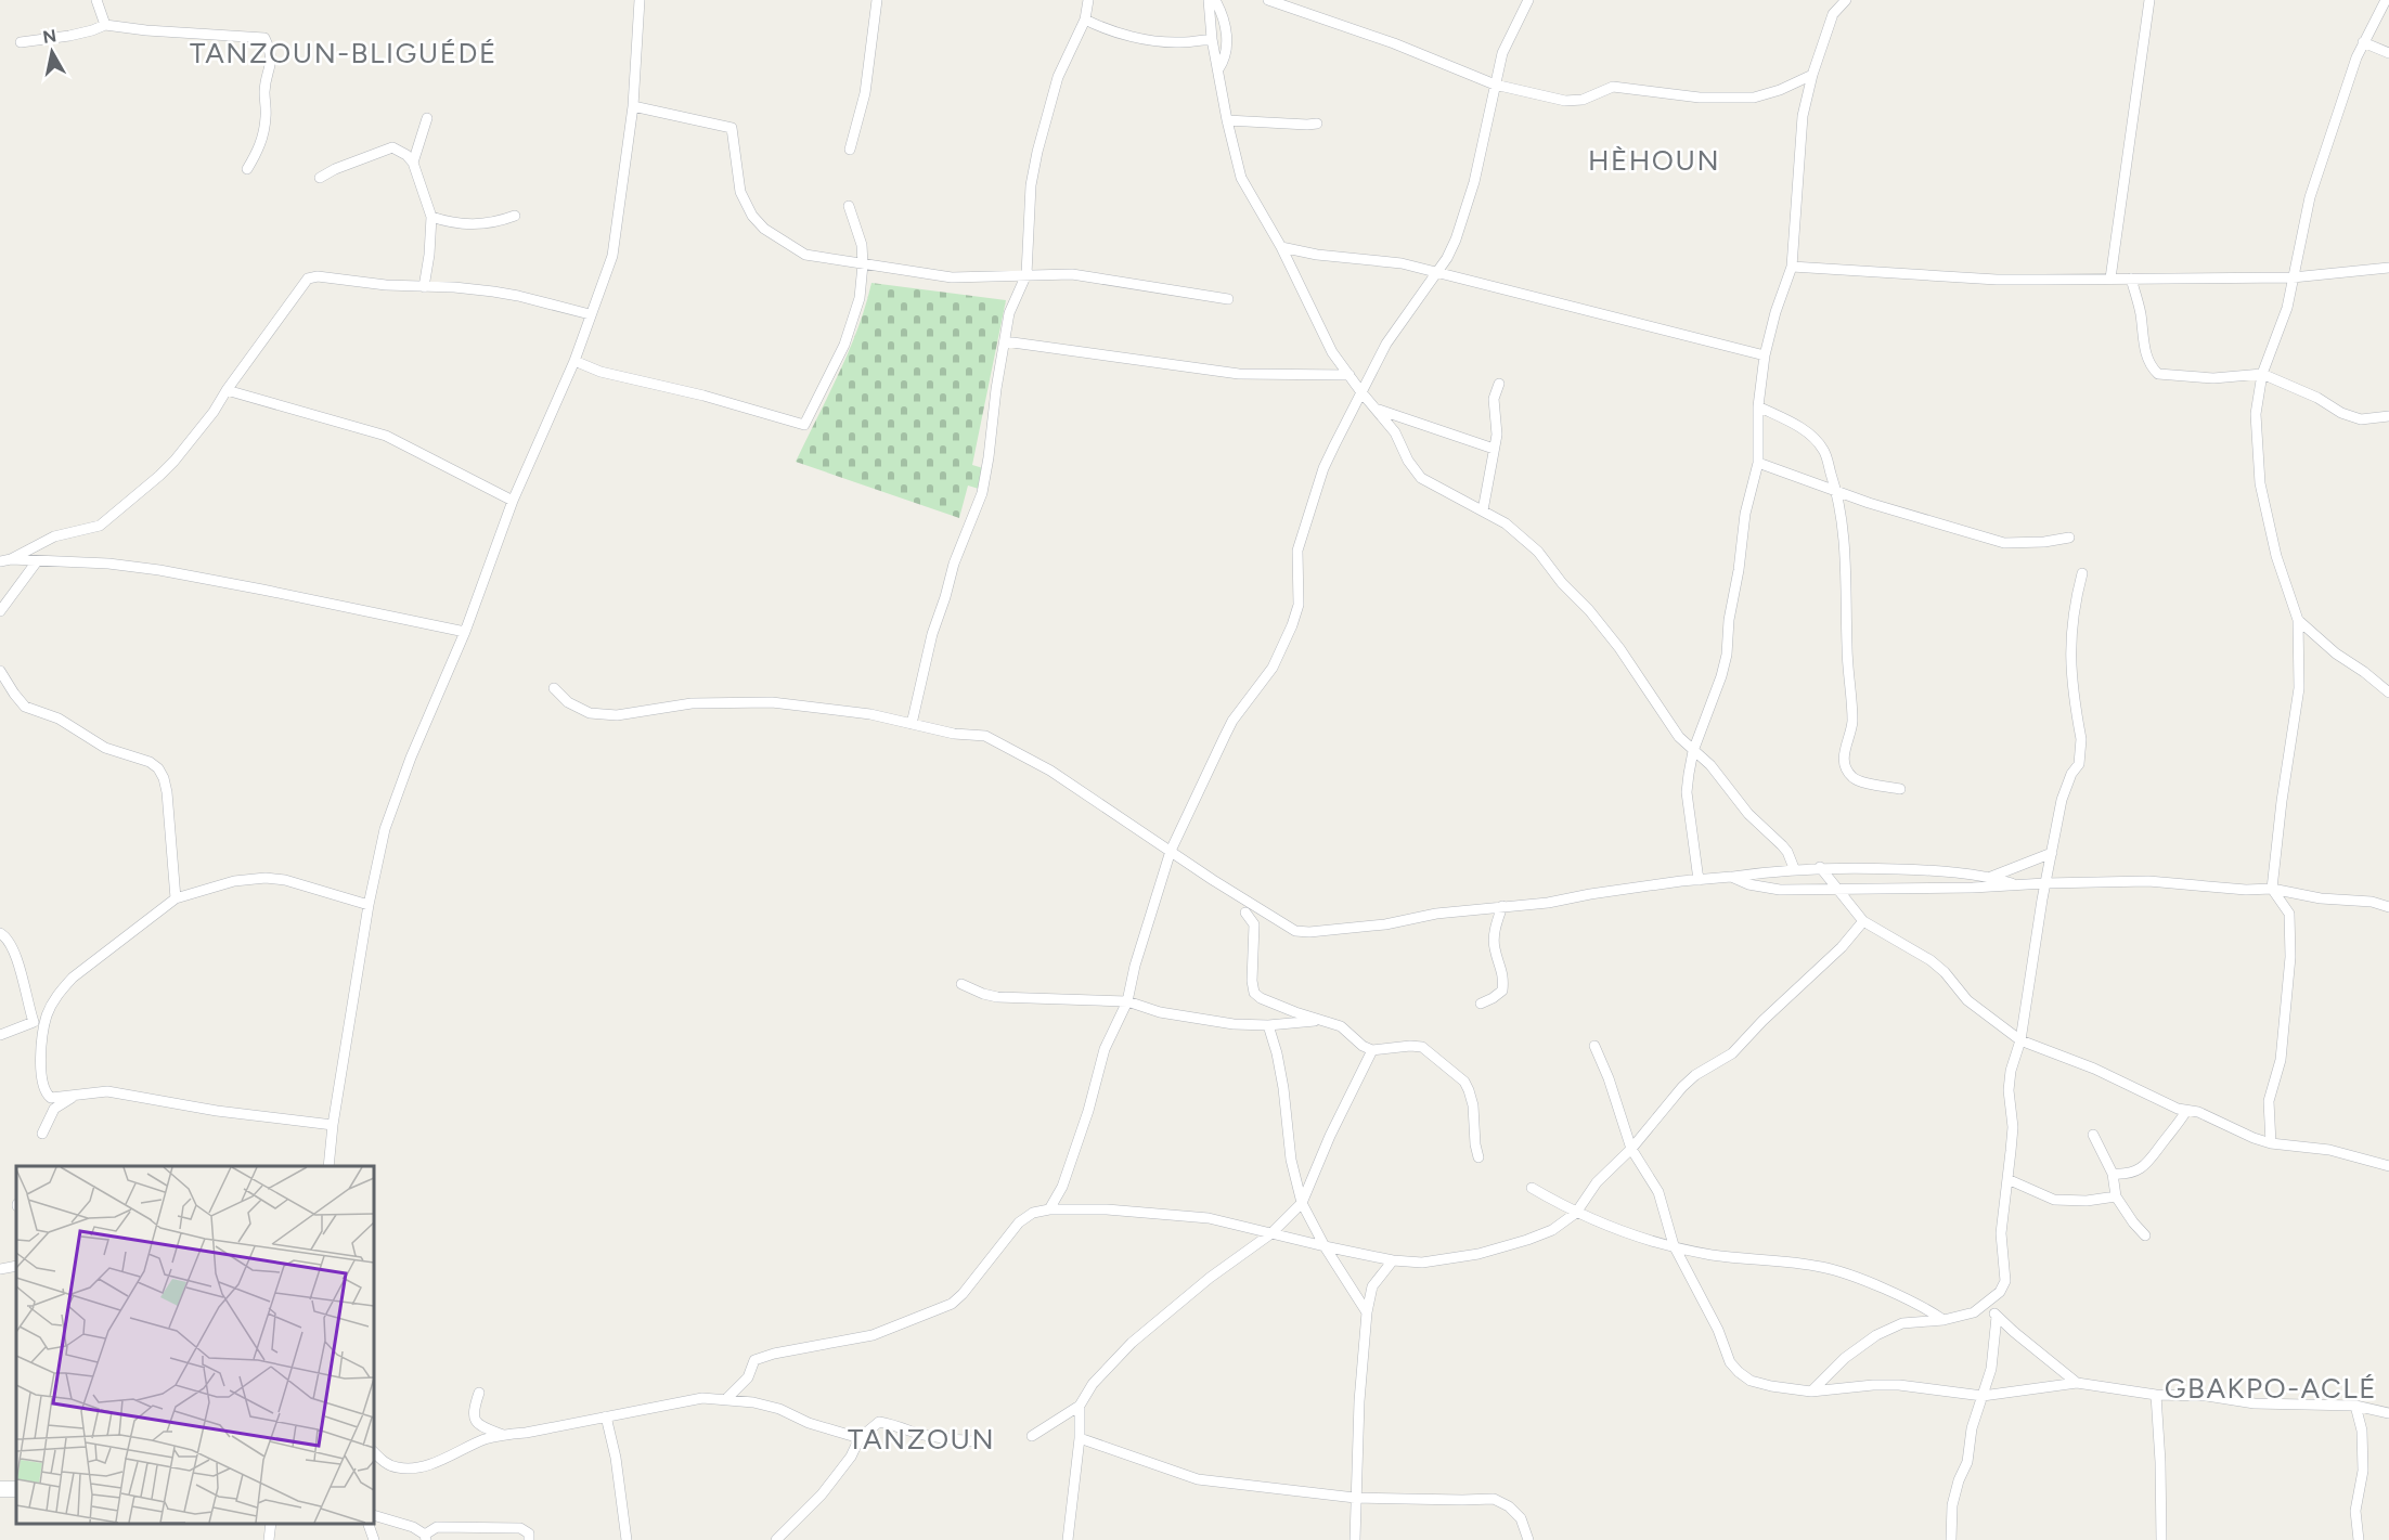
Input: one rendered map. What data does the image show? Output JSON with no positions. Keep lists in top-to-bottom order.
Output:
{
  "districts": [
    "TANZOUN-BLIGUÉDÉ",
    "HÈHOUN",
    "GBAKPO-ACLÉ",
    "TANZOUN"
  ],
  "north": "top"
}
